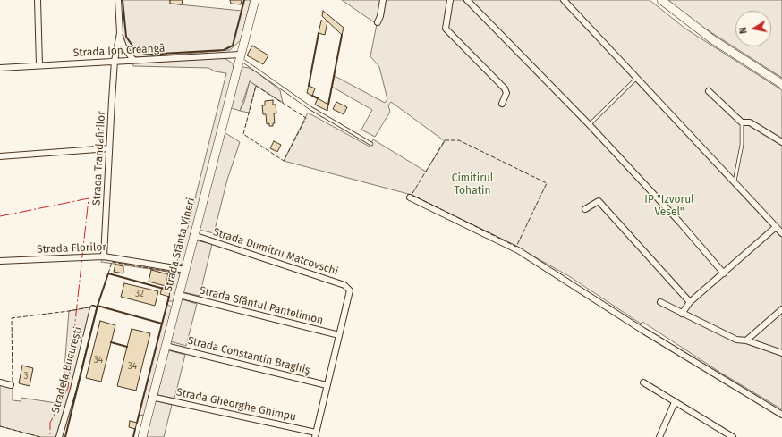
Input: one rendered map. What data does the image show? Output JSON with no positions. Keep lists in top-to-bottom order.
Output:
{
  "streets": {
    "street": [
      "Strada Ion Creangă",
      "Strada Trandafirilor",
      "Strada Sfânta Vineri",
      "Strada Florilor",
      "Strada Dumitru Matcovschi",
      "Strada Sfântul Pantelimon",
      "Strada Constantin Braghiş",
      "Stradela București",
      "Strada Gheorghe Ghimpu"
    ]
  },
  "crossings": [
    ["Strada Ion Creangă", "Strada Trandafirilor"],
    ["Strada Ion Creangă", "Strada Sfânta Vineri"],
    ["Strada Trandafirilor", "Strada Florilor"],
    ["Strada Sfânta Vineri", "Strada Florilor"],
    ["Strada Sfânta Vineri", "Strada Dumitru Matcovschi"],
    ["Strada Sfânta Vineri", "Strada Sfântul Pantelimon"],
    ["Strada Sfânta Vineri", "Strada Constantin Braghiş"],
    ["Strada Sfânta Vineri", "Strada Gheorghe Ghimpu"],
    ["Strada Dumitru Matcovschi", "Strada Sfântul Pantelimon"],
    ["Strada Dumitru Matcovschi", "Strada Constantin Braghiş"],
    ["Strada Dumitru Matcovschi", "Strada Gheorghe Ghimpu"]
  ],
  "parks": ["Cimitirul Tohatin", "IP \"Izvorul Vesel\""],
  "house_numbers": [
    "32",
    "34",
    "34",
    "3"
  ],
  "north": "left"
}
